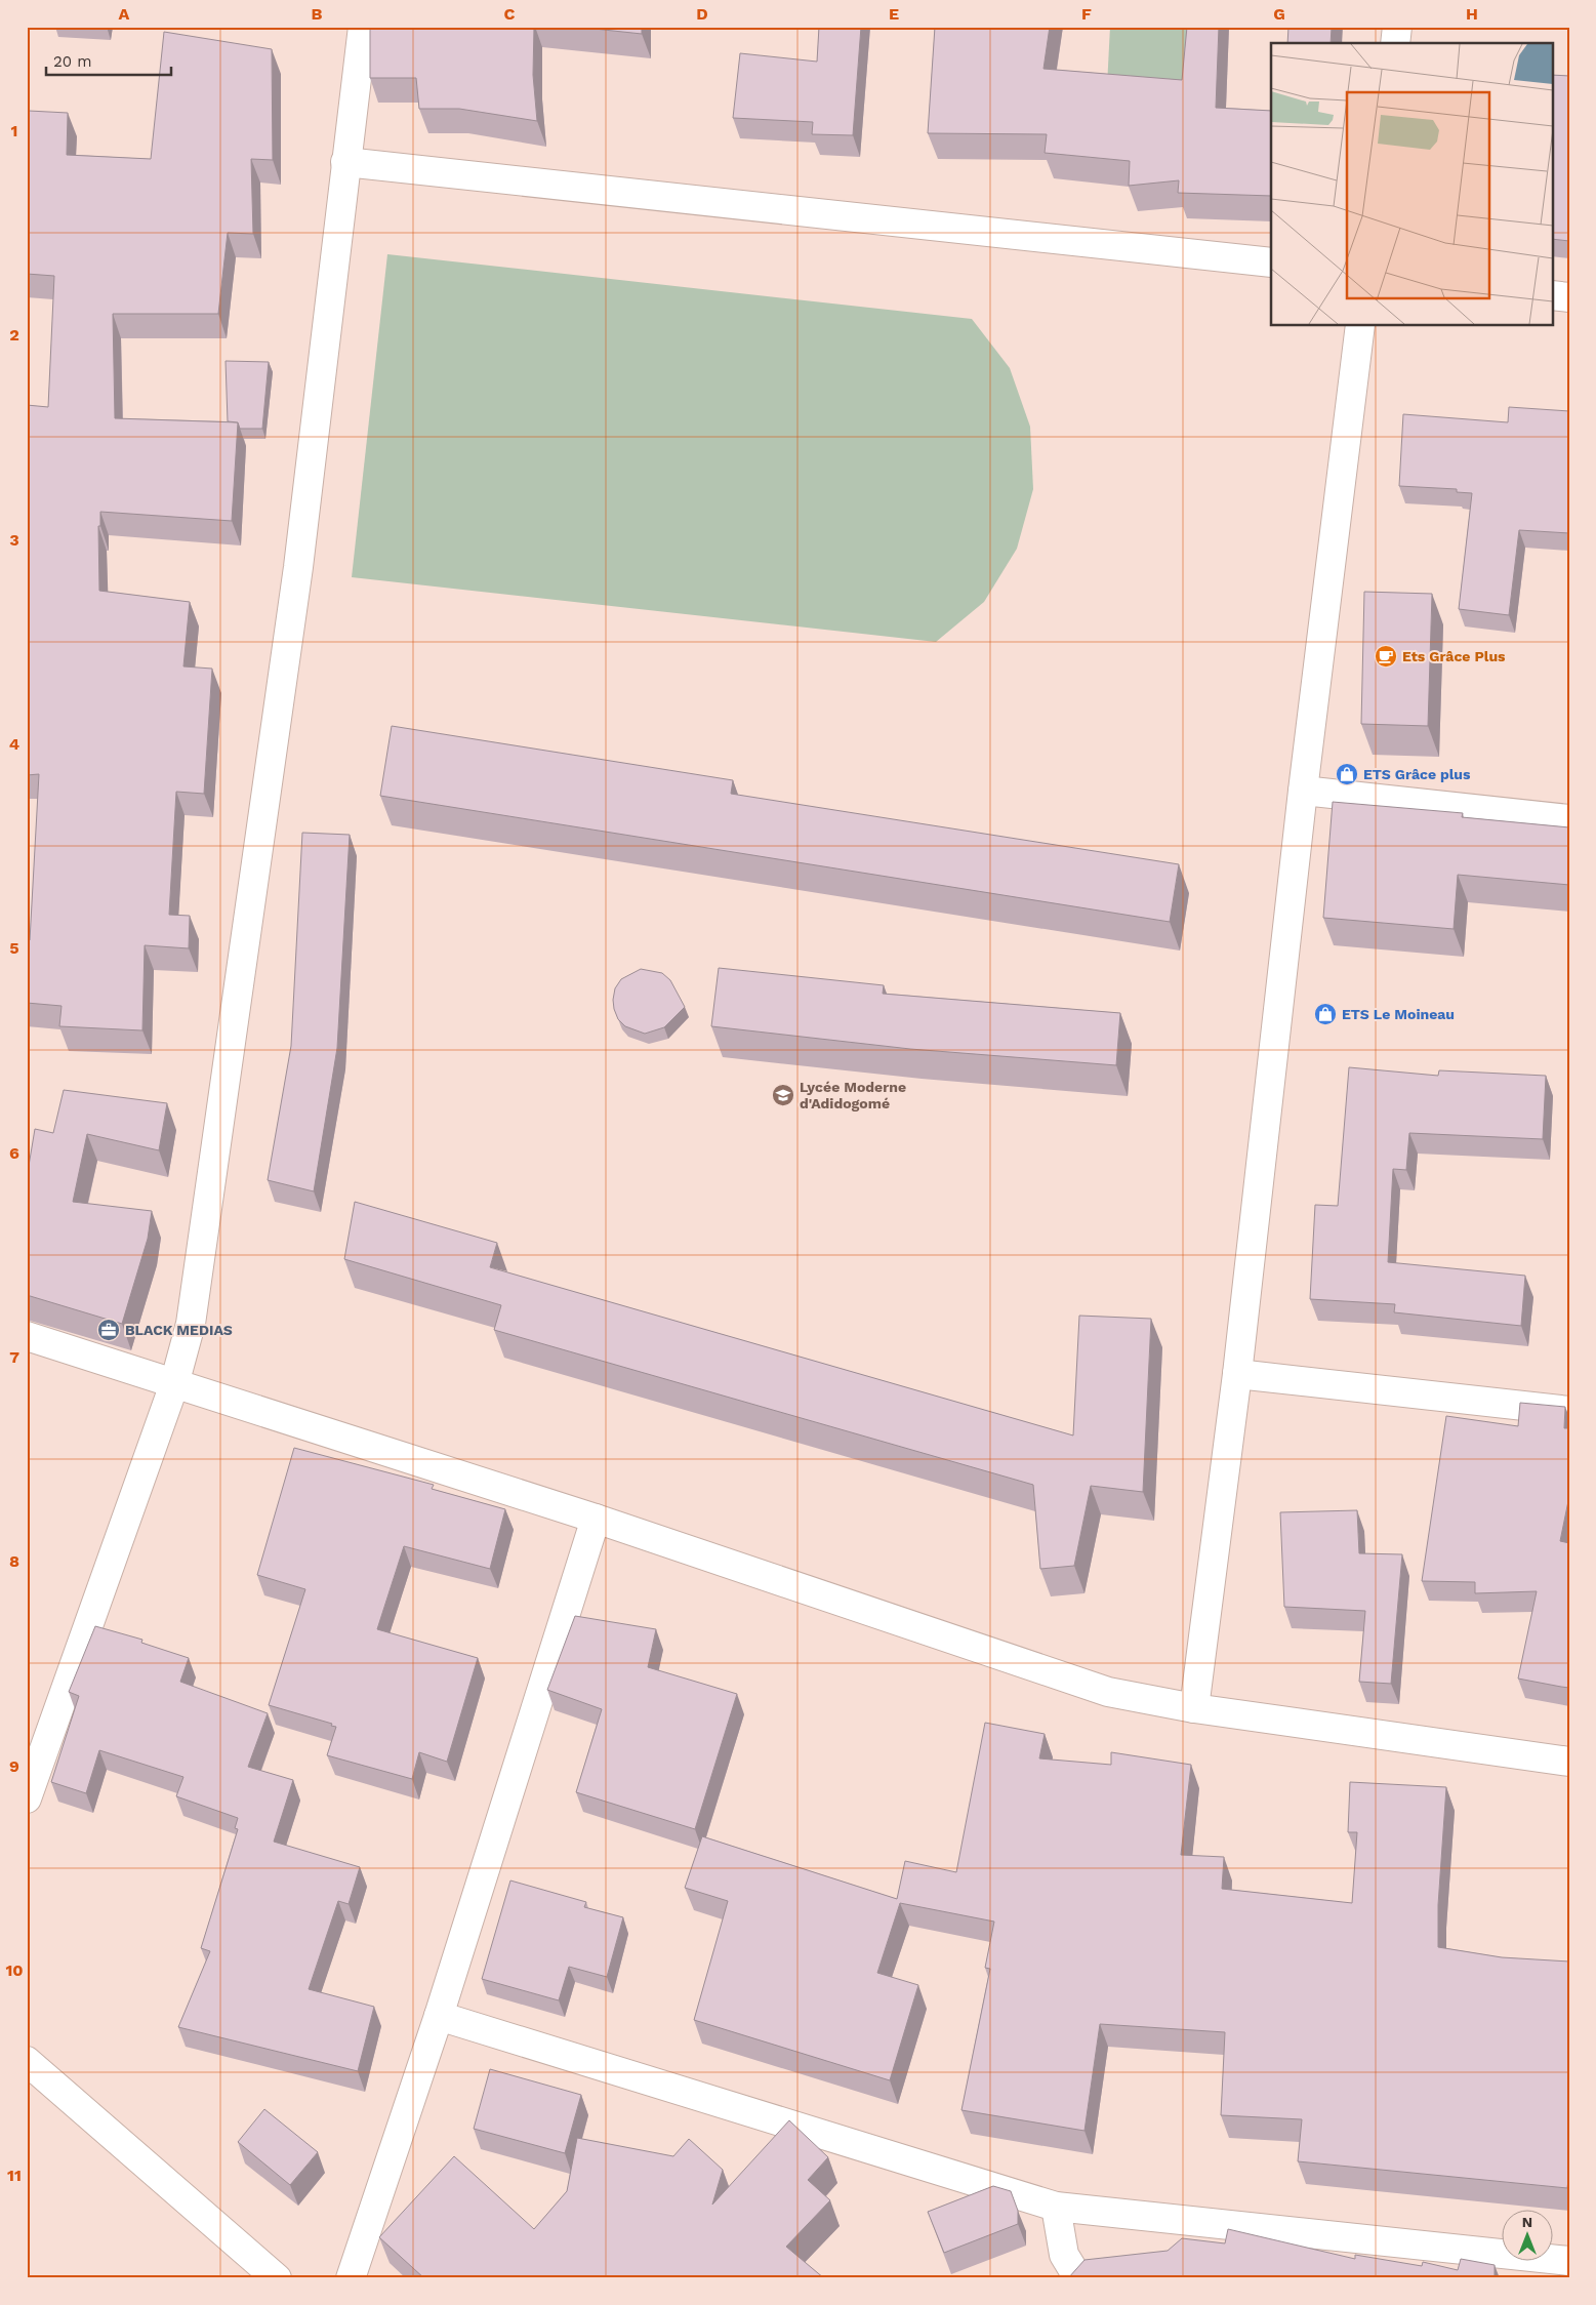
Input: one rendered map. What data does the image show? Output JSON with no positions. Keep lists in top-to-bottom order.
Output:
{
  "places": {
    "cafe": ["Ets Grâce Plus"],
    "shop": ["ETS Grâce plus", "ETS Le Moineau"],
    "school or university": ["Lycée Moderne d'Adidogomé"],
    "office": ["BLACK MEDIAS"]
  },
  "scale_bar": "20 m",
  "north": "top",
  "grid": {
    "columns": [
      "A",
      "B",
      "C",
      "D",
      "E",
      "F",
      "G",
      "H"
    ],
    "rows": [
      "1",
      "2",
      "3",
      "4",
      "5",
      "6",
      "7",
      "8",
      "9",
      "10",
      "11"
    ]
  }
}
